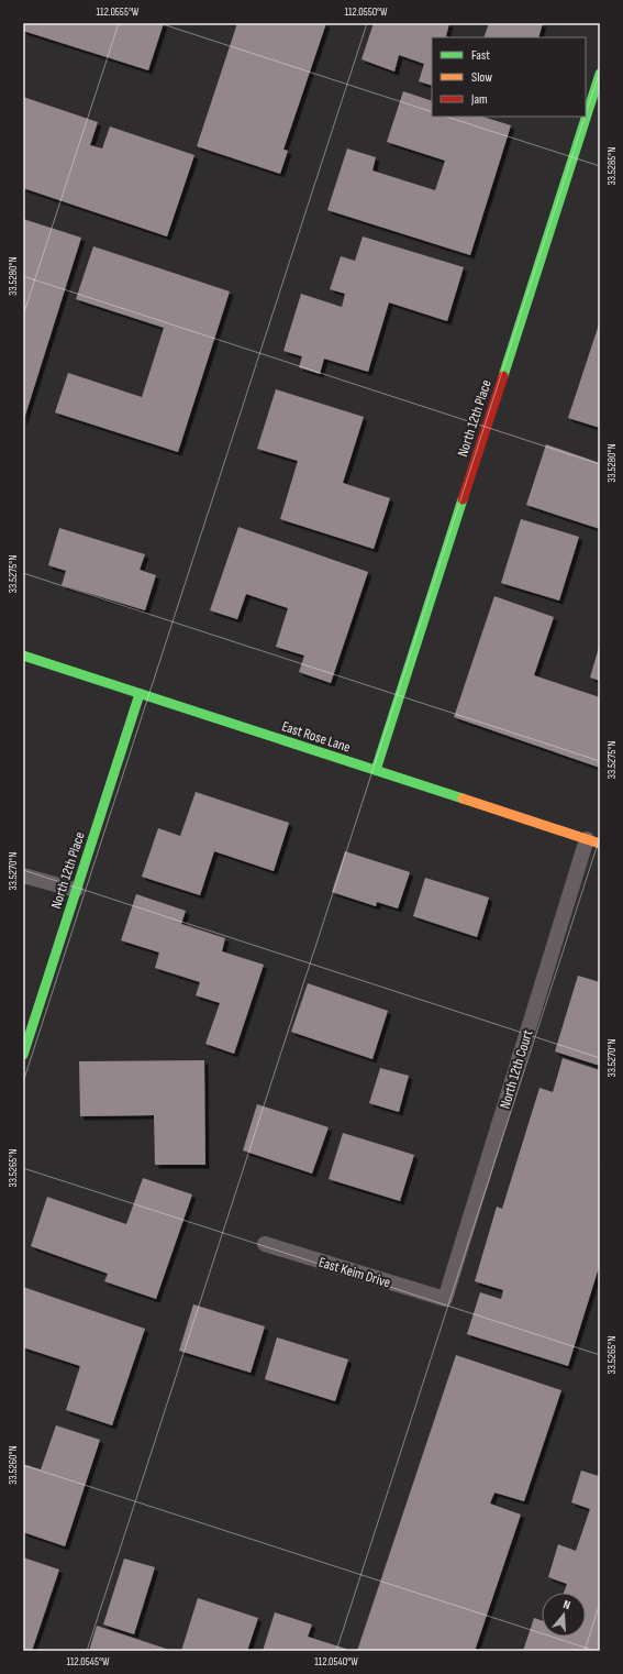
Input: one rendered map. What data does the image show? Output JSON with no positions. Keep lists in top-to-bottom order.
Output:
{
  "streets": {
    "street": ["North 12th Place", "East Rose Lane"],
    "lane": ["North 12th Court", "East Keim Drive"]
  },
  "crossings": [
    ["North 12th Place", "East Rose Lane"],
    ["East Rose Lane", "North 12th Court"],
    ["North 12th Court", "East Keim Drive"]
  ],
  "legend": ["Fast", "Slow", "Jam"],
  "north": "top",
  "coordinates": [
    "112.0555°W",
    "112.0550°W",
    "33.5285°N",
    "33.5280°N",
    "33.5275°N",
    "33.5270°N",
    "33.5265°N",
    "33.5260°N",
    "112.0545°W",
    "112.0540°W"
  ]
}
